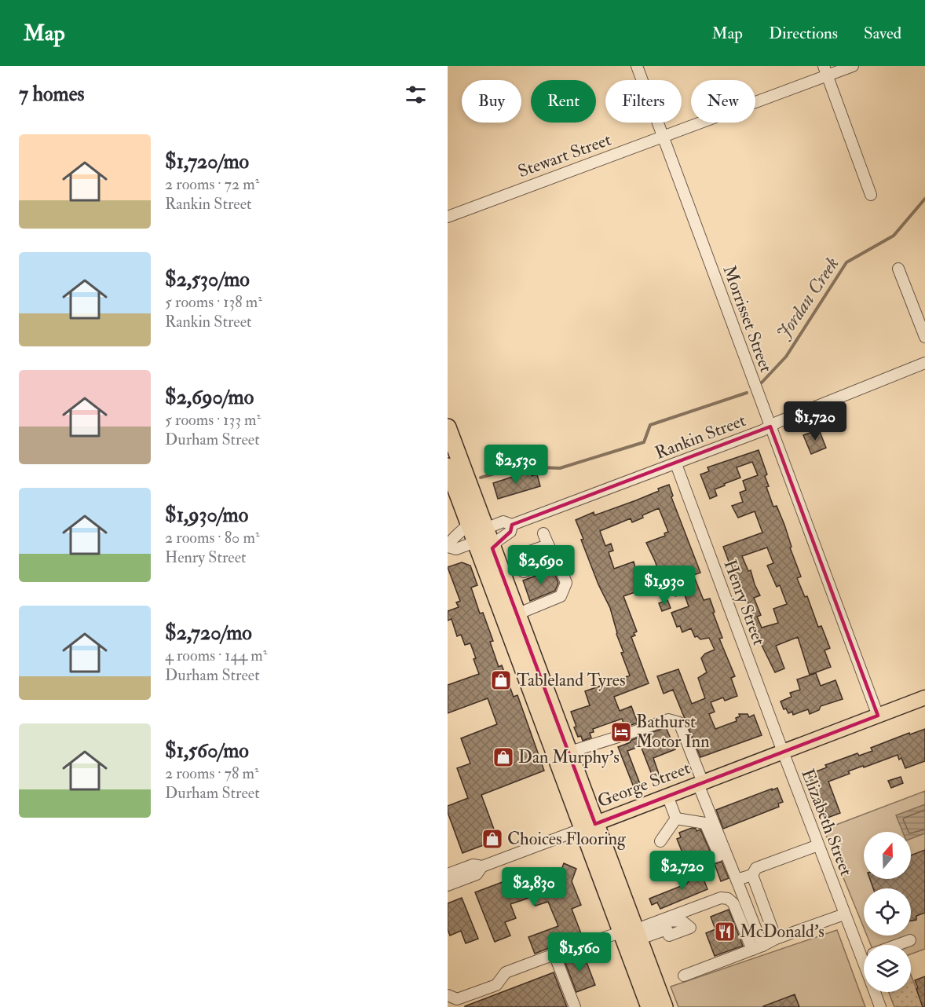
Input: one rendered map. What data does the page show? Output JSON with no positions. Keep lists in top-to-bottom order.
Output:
{
  "streets": {
    "main road": ["George Street"],
    "street": [
      "Stewart Street",
      "Morrisset Street",
      "Rankin Street",
      "Henry Street",
      "Elizabeth Street"
    ]
  },
  "crossings": [
    ["Stewart Street", "Morrisset Street"],
    ["Morrisset Street", "Rankin Street"],
    ["Morrisset Street", "George Street"],
    ["Rankin Street", "Henry Street"],
    ["Henry Street", "George Street"],
    ["Henry Street", "Elizabeth Street"],
    ["George Street", "Elizabeth Street"]
  ],
  "water": ["Jordan Creek"],
  "places": {
    "shop": ["Tableland Tyres", "Dan Murphy's", "Choices Flooring"],
    "hotel": ["Bathurst Motor Inn"],
    "restaurant": ["McDonald's"]
  },
  "north": "top",
  "page": {
    "header": "Map",
    "nav": ["Map", "Directions", "Saved"],
    "heading": "7 homes",
    "chip": [
      "Buy",
      "Rent",
      "Filters",
      "New"
    ],
    "list": [
      {
        "name": "$1,720/mo",
        "note": "2 rooms · 72 m² · Rankin Street"
      },
      {
        "name": "$2,530/mo",
        "note": "5 rooms · 138 m² · Rankin Street"
      },
      {
        "name": "$2,690/mo",
        "note": "5 rooms · 133 m² · Durham Street"
      },
      {
        "name": "$1,930/mo",
        "note": "2 rooms · 80 m² · Henry Street"
      },
      {
        "name": "$2,720/mo",
        "note": "4 rooms · 144 m² · Durham Street"
      },
      {
        "name": "$1,560/mo",
        "note": "2 rooms · 78 m² · Durham Street"
      }
    ],
    "price": [
      "$1,720",
      "$2,530",
      "$2,690",
      "$1,930",
      "$2,720",
      "$2,830",
      "$1,560"
    ]
  }
}
